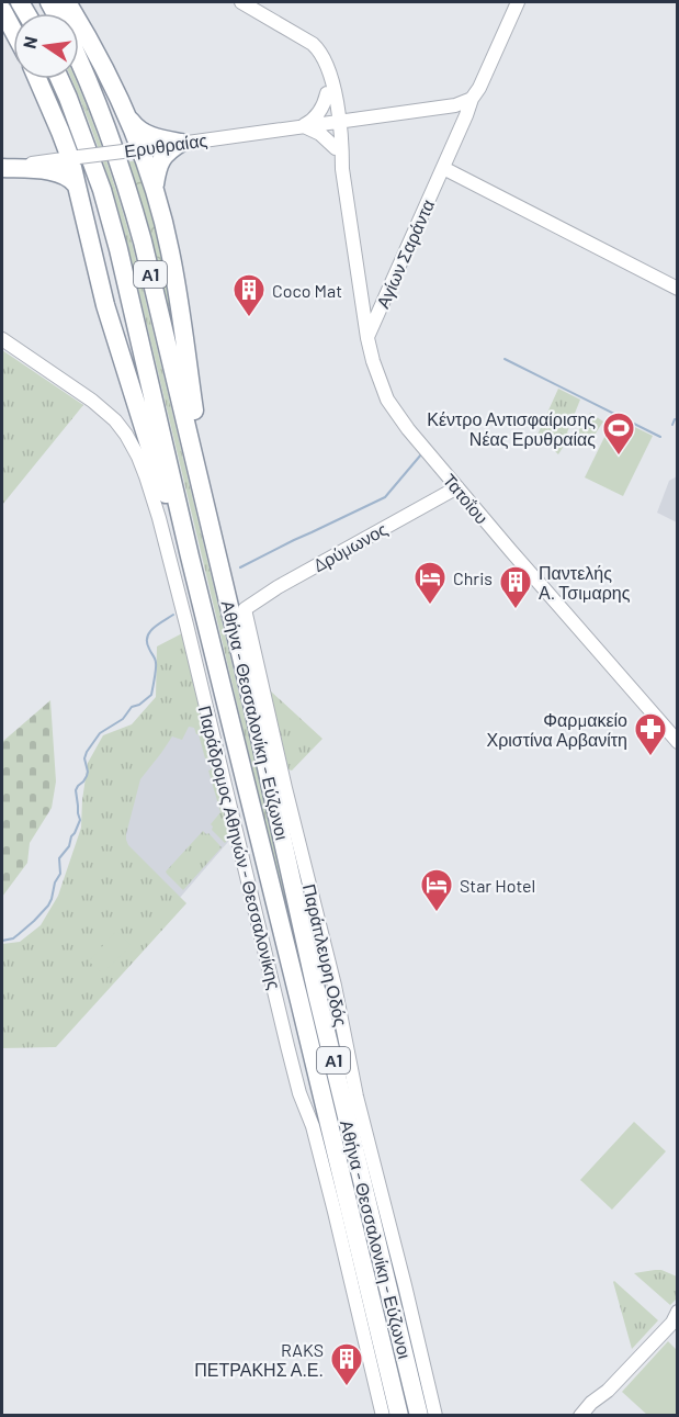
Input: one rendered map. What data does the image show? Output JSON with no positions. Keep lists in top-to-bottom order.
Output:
{
  "streets": {
    "highway": ["Α1", "Αθήνα - Θεσσαλονίκη - Εύζωνοι"],
    "main road": [
      "Ερυθραίας",
      "Αγίων Σαράντα",
      "Τατοΐου",
      "Δρύμωνος",
      "Παράδρομος Αθηνών - Θεσσαλονίκης",
      "Παράπλευρη Οδός"
    ]
  },
  "crossings": [
    ["Ερυθραίας", "Αγίων Σαράντα"],
    ["Ερυθραίας", "Τατοΐου"],
    ["Αγίων Σαράντα", "Τατοΐου"],
    ["Τατοΐου", "Δρύμωνος"],
    ["Δρύμωνος", "Παράπλευρη Οδός"]
  ],
  "places": {
    "building": ["Coco Mat", "Παντελής Α. Τσιμαρης", "RAKS ΠΕΤΡΑΚΗΣ Α.Ε."],
    "sports": ["Κέντρο Αντισφαίρισης Νέας Ερυθραίας"],
    "hotel": ["Chris", "Star Hotel"],
    "pharmacy": ["Φαρμακείο Χριστίνα Αρβανίτη"]
  },
  "north": "left"
}
